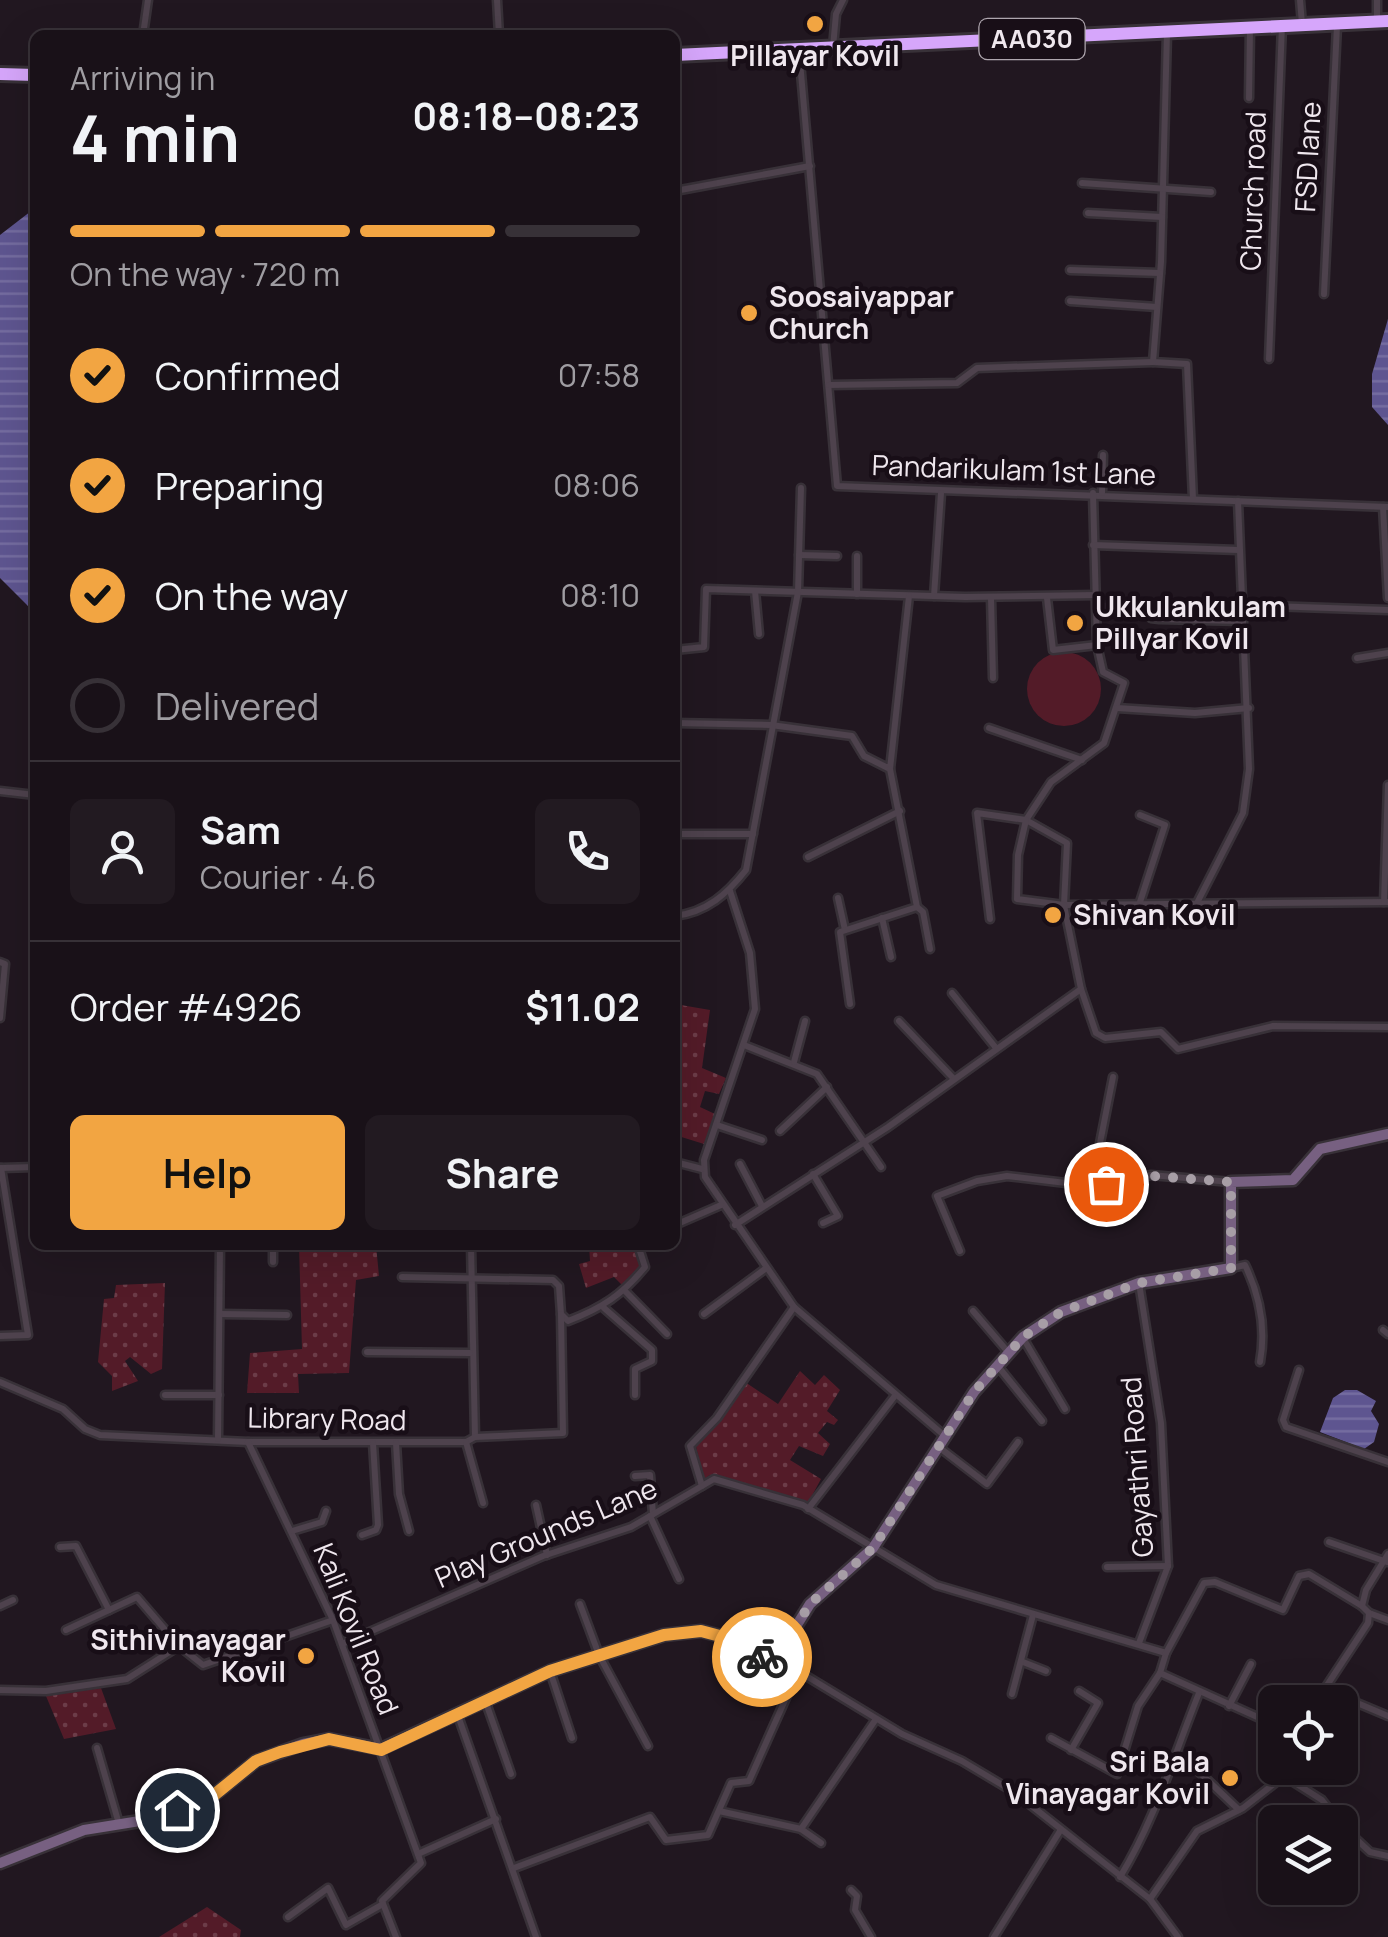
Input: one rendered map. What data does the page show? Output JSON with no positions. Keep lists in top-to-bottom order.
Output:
{
  "streets": {
    "highway": ["AA030"],
    "street": [
      "FSD lane",
      "Church road",
      "Pandarikulam 1st Lane",
      "Library Road",
      "Gayathri Road",
      "Play Grounds Lane",
      "Kali Kovil Road"
    ]
  },
  "crossings": [
    ["AA030", "FSD lane"],
    ["AA030", "Church road"],
    ["AA030", "Pandarikulam 1st Lane"],
    ["Library Road", "Kali Kovil Road"],
    ["Play Grounds Lane", "Kali Kovil Road"]
  ],
  "places": [
    "Pillayar Kovil",
    "Soosaiyappar Church",
    "Ukkulankulam Pillyar Kovil",
    "Shivan Kovil",
    "Sithivinayagar Kovil",
    "Sri Bala Vinayagar Kovil"
  ],
  "page": {
    "heading": ["4 min", "Arriving in", "08:18–08:23"],
    "panel": [
      "Sam",
      "Courier · 4.6",
      "Order #4926",
      "$11.02"
    ],
    "bar": "On the way · 720 m",
    "list": [
      ["Confirmed", "07:58"],
      ["Preparing", "08:06"],
      ["On the way", "08:10"],
      "Delivered"
    ],
    "buttons": ["Help", "Share"]
  }
}
